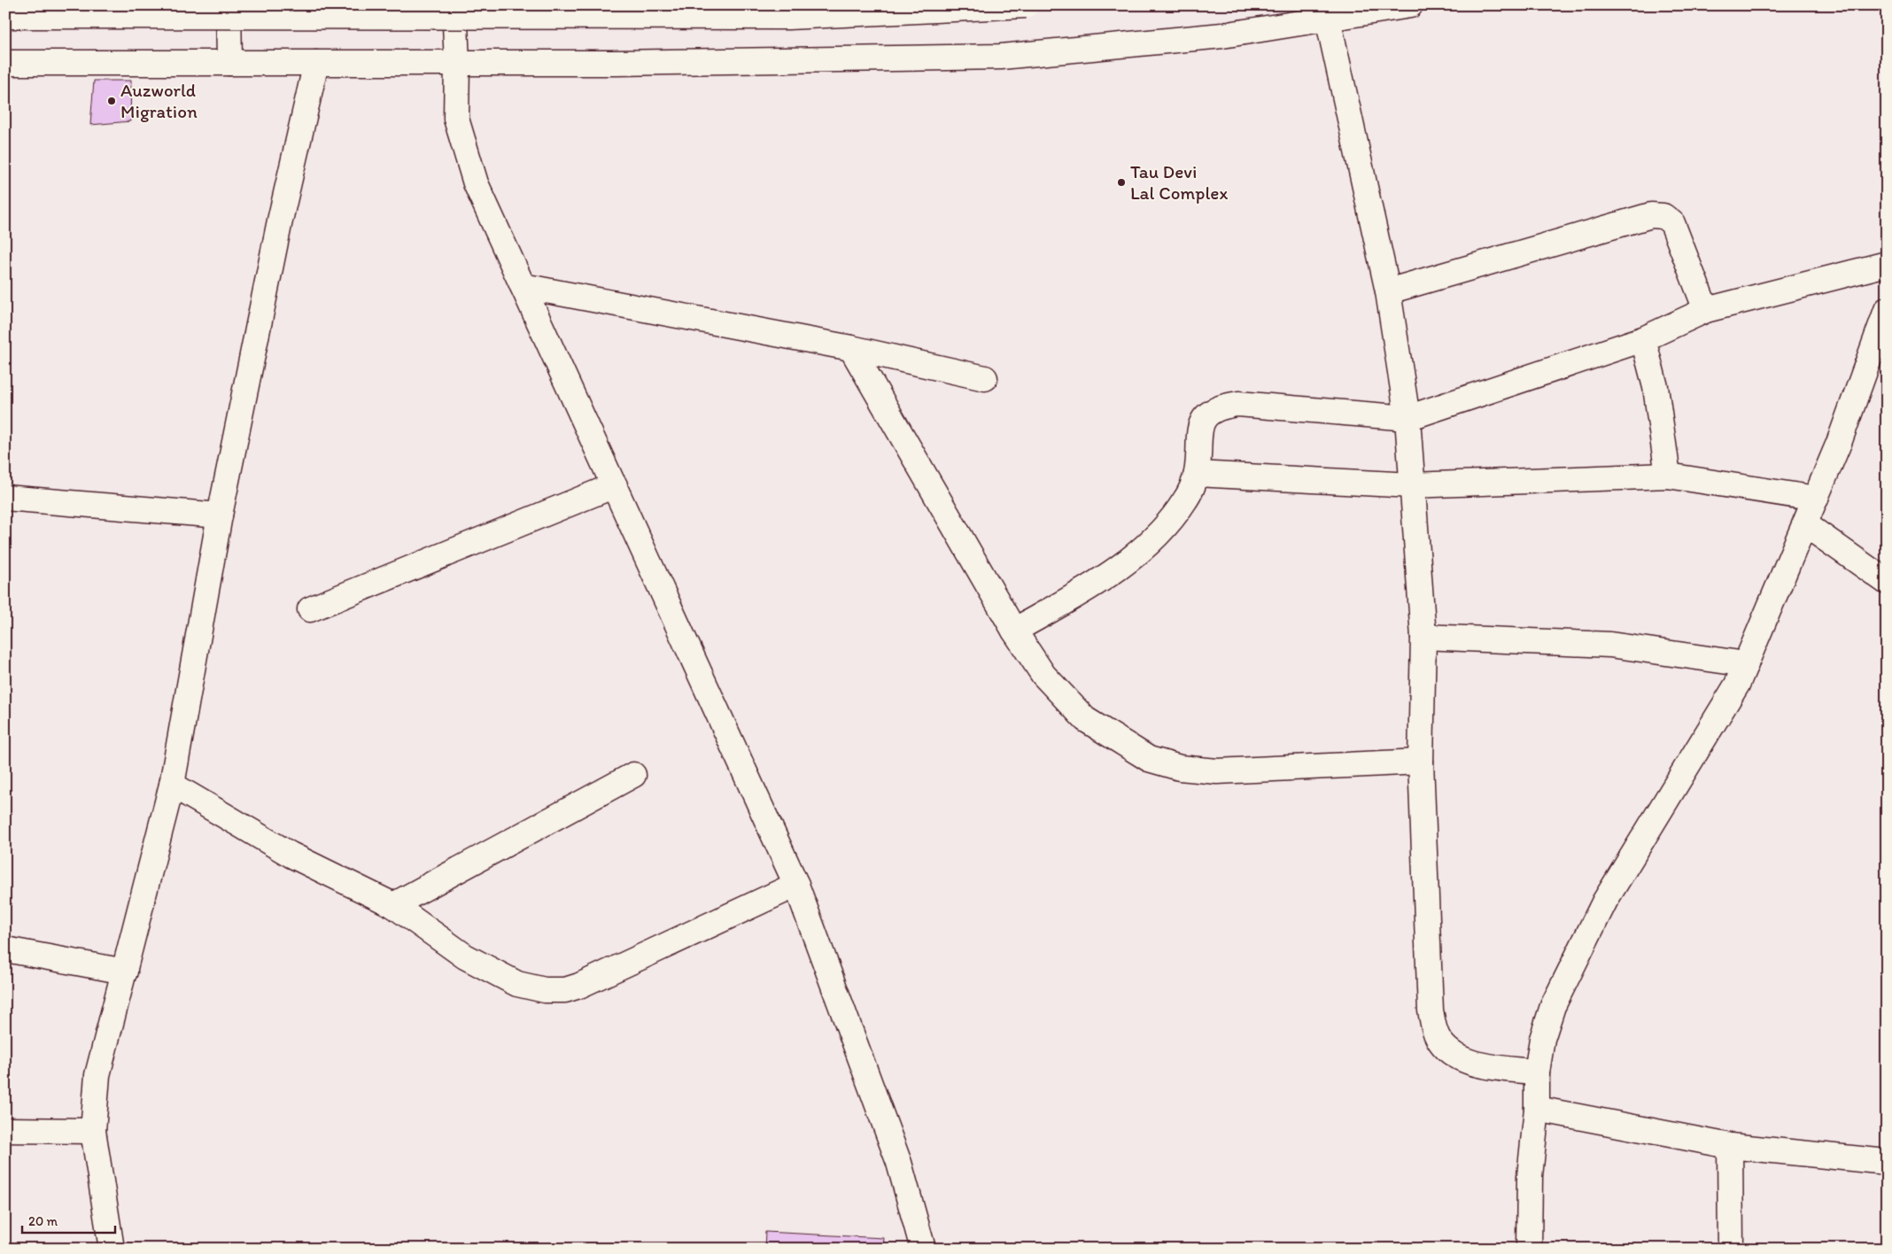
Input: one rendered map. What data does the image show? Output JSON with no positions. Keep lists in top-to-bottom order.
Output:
{
  "places": ["Auzworld Migration", "Tau Devi Lal Complex"],
  "scale_bar": "20 m"
}
